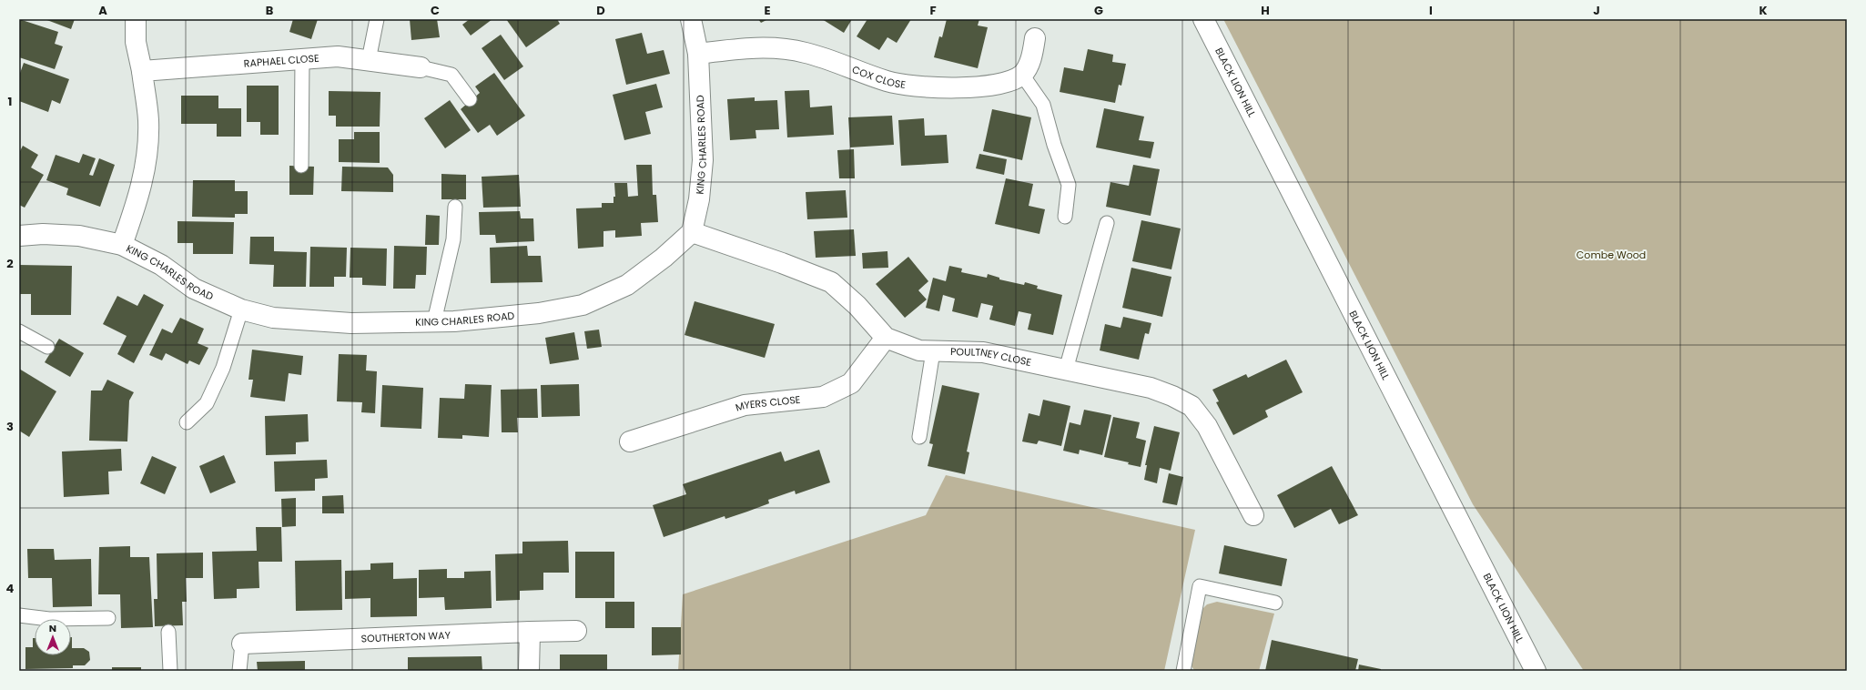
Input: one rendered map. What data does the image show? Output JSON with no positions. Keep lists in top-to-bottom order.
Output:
{
  "streets": {
    "street": [
      "RAPHAEL CLOSE",
      "COX CLOSE",
      "BLACK LION HILL",
      "KING CHARLES ROAD",
      "POULTNEY CLOSE",
      "MYERS CLOSE",
      "SOUTHERTON WAY"
    ]
  },
  "crossings": [
    ["COX CLOSE", "KING CHARLES ROAD"],
    ["KING CHARLES ROAD", "POULTNEY CLOSE"],
    ["POULTNEY CLOSE", "MYERS CLOSE"]
  ],
  "parks": ["Combe Wood"],
  "north": "top",
  "grid": {
    "columns": [
      "A",
      "B",
      "C",
      "D",
      "E",
      "F",
      "G",
      "H",
      "I",
      "J",
      "K"
    ],
    "rows": [
      "1",
      "2",
      "3",
      "4"
    ]
  }
}
